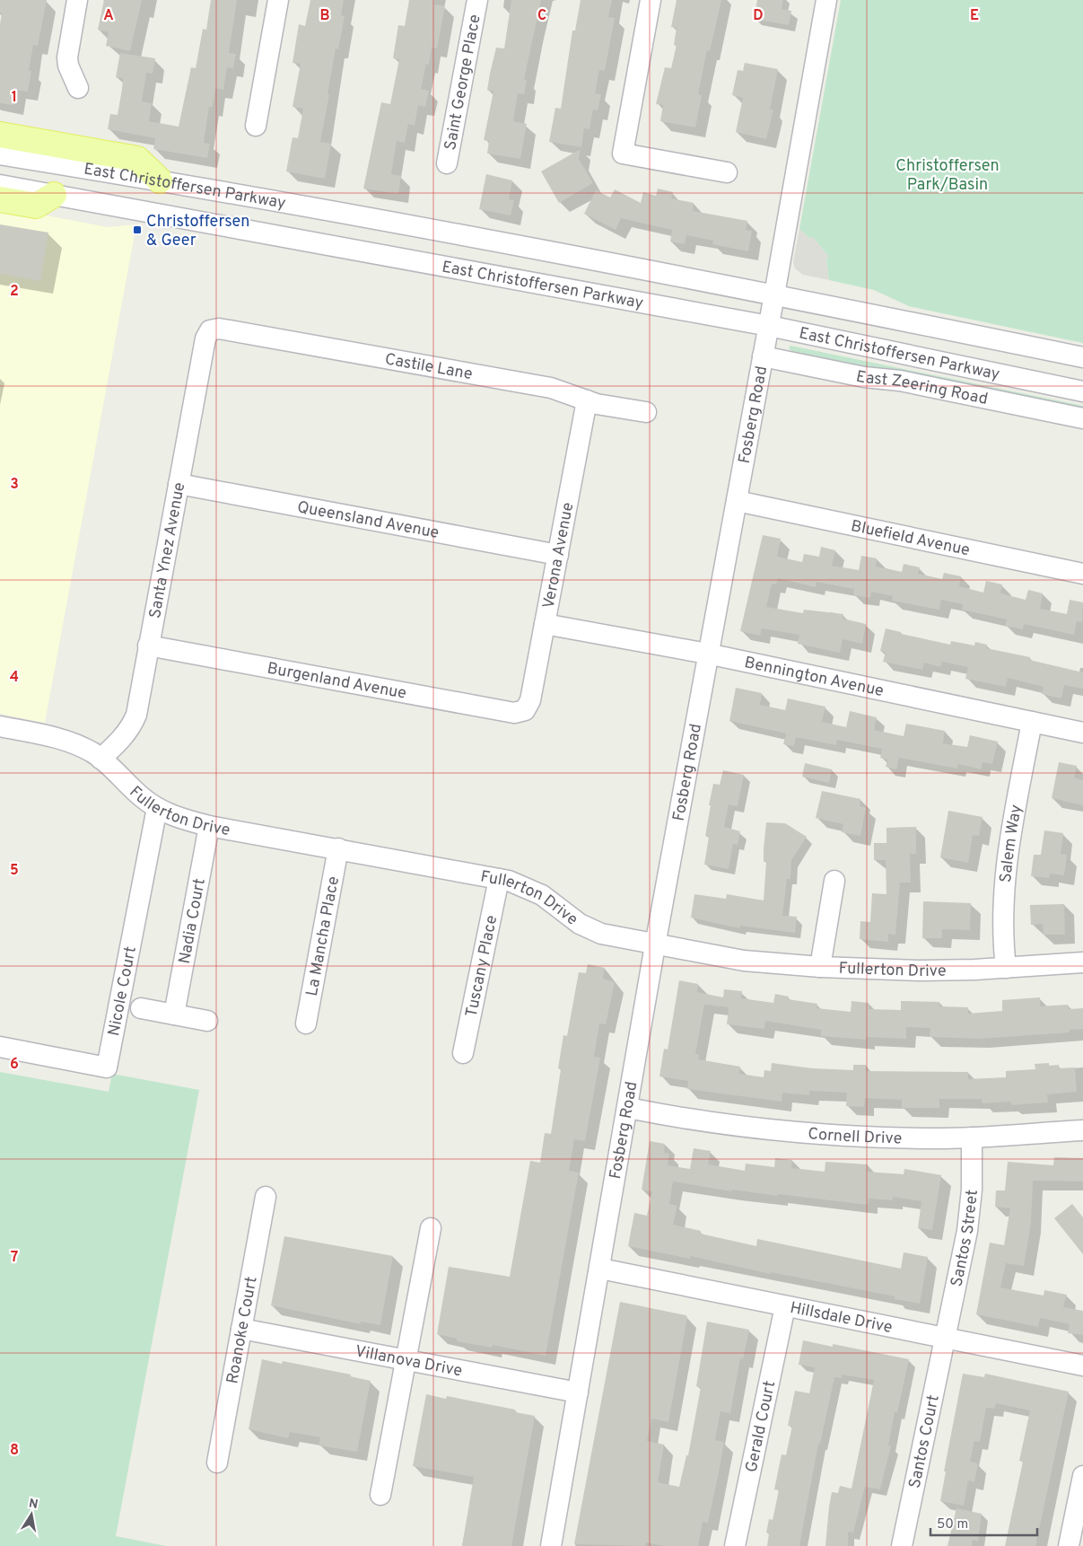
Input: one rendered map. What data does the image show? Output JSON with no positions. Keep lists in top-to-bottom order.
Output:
{
  "streets": {
    "street": [
      "Saint George Place",
      "East Christoffersen Parkway",
      "Castile Lane",
      "East Zeering Road",
      "Fosberg Road",
      "Queensland Avenue",
      "Bluefield Avenue",
      "Santa Ynez Avenue",
      "Verona Avenue",
      "Bennington Avenue",
      "Burgenland Avenue",
      "Fullerton Drive",
      "Salem Way",
      "Nadia Court",
      "La Mancha Place",
      "Tuscany Place",
      "Nicole Court",
      "Cornell Drive",
      "Santos Street",
      "Hillsdale Drive",
      "Roanoke Court",
      "Villanova Drive",
      "Gerald Court",
      "Santos Court"
    ]
  },
  "crossings": [
    ["East Christoffersen Parkway", "Fosberg Road"],
    ["Castile Lane", "Santa Ynez Avenue"],
    ["Castile Lane", "Verona Avenue"],
    ["East Zeering Road", "Fosberg Road"],
    ["Fosberg Road", "Bluefield Avenue"],
    ["Fosberg Road", "Bennington Avenue"],
    ["Fosberg Road", "Fullerton Drive"],
    ["Fosberg Road", "Cornell Drive"],
    ["Fosberg Road", "Hillsdale Drive"],
    ["Fosberg Road", "Villanova Drive"],
    ["Queensland Avenue", "Santa Ynez Avenue"],
    ["Queensland Avenue", "Verona Avenue"],
    ["Santa Ynez Avenue", "Burgenland Avenue"],
    ["Santa Ynez Avenue", "Fullerton Drive"],
    ["Verona Avenue", "Bennington Avenue"],
    ["Verona Avenue", "Burgenland Avenue"],
    ["Bennington Avenue", "Salem Way"],
    ["Fullerton Drive", "Salem Way"],
    ["Fullerton Drive", "Nadia Court"],
    ["Fullerton Drive", "La Mancha Place"],
    ["Fullerton Drive", "Tuscany Place"],
    ["Fullerton Drive", "Nicole Court"],
    ["Cornell Drive", "Santos Street"],
    ["Santos Street", "Hillsdale Drive"],
    ["Santos Street", "Santos Court"],
    ["Hillsdale Drive", "Gerald Court"],
    ["Hillsdale Drive", "Santos Court"],
    ["Roanoke Court", "Villanova Drive"]
  ],
  "parks": ["Christoffersen Park/Basin"],
  "places": {
    "transit": ["Christoffersen & Geer"]
  },
  "scale_bar": "50 m",
  "north": "top",
  "grid": {
    "columns": [
      "A",
      "B",
      "C",
      "D",
      "E"
    ],
    "rows": [
      "1",
      "2",
      "3",
      "4",
      "5",
      "6",
      "7",
      "8"
    ]
  }
}
